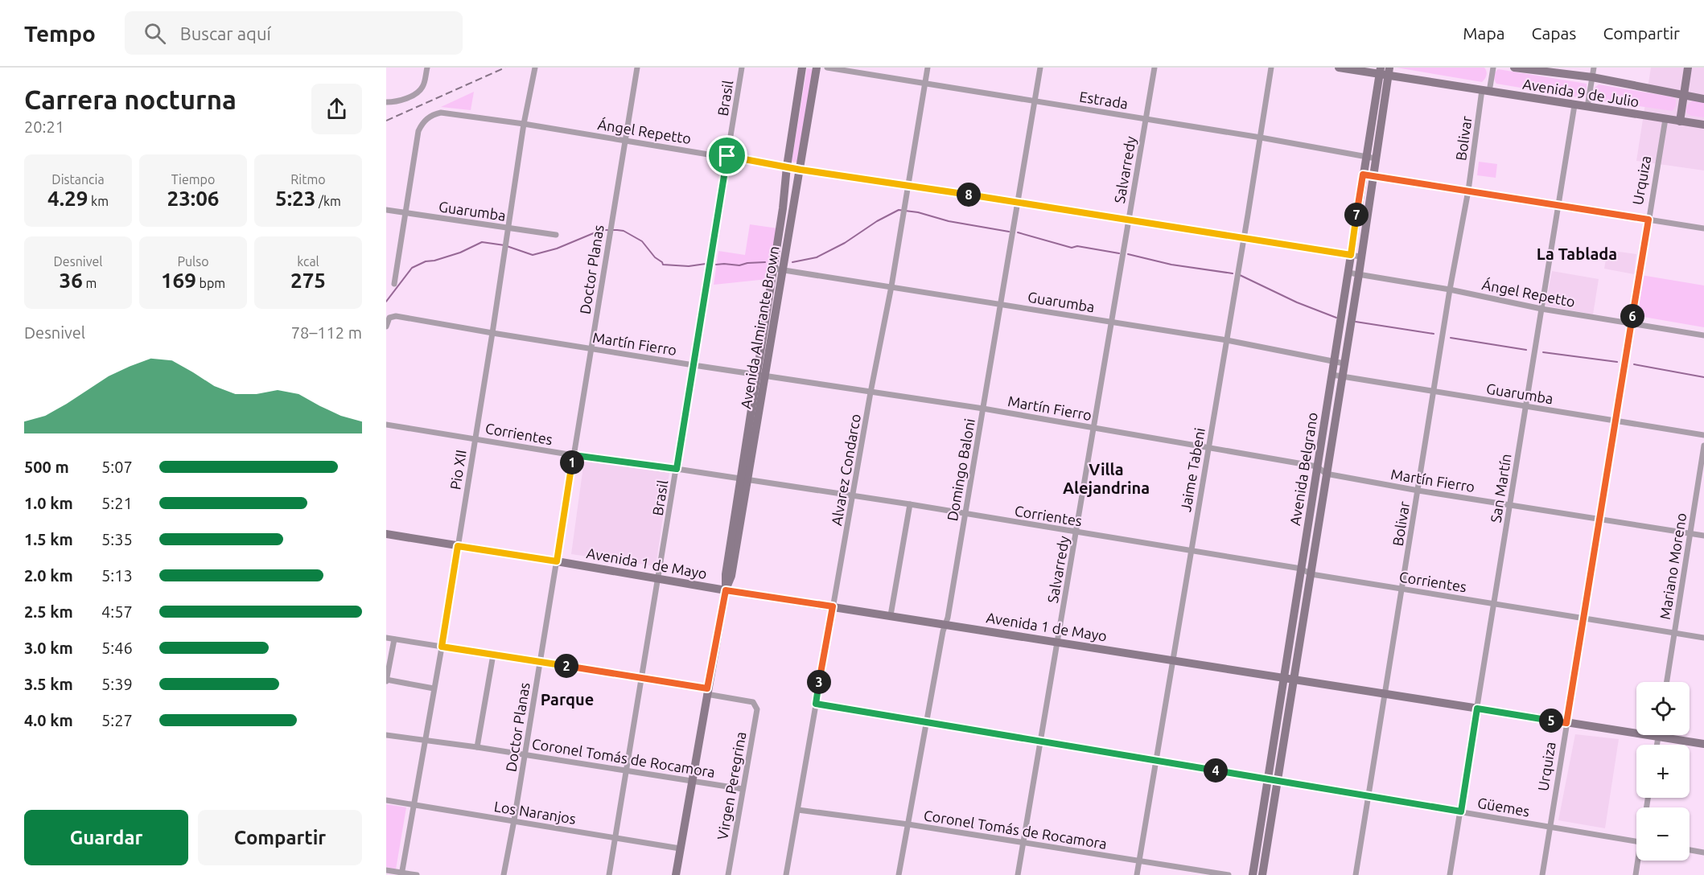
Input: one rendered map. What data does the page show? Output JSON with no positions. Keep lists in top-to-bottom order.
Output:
{
  "streets": {
    "main road": [
      "Avenida 9 de Julio",
      "Avenida Almirante Brown",
      "Avenida Belgrano",
      "Avenida 1 de Mayo"
    ],
    "street": [
      "Brasil",
      "Estrada",
      "Ángel Repetto",
      "Bolivar",
      "Salvarredy",
      "Urquiza",
      "Guarumba",
      "Doctor Planas",
      "Martín Fierro",
      "Corrientes",
      "Pio XII",
      "Alvarez Condarco",
      "Domingo Baloni",
      "Jaime Tabeni",
      "San Martín",
      "Mariano Moreno",
      "Coronel Tomás de Rocamora",
      "Virgen Peregrina",
      "Güemes",
      "Los Naranjos"
    ]
  },
  "crossings": [
    ["Avenida 9 de Julio", "Bolivar"],
    ["Avenida 9 de Julio", "Urquiza"],
    ["Avenida 9 de Julio", "Avenida Belgrano"],
    ["Avenida 9 de Julio", "San Martín"],
    ["Brasil", "Ángel Repetto"],
    ["Brasil", "Martín Fierro"],
    ["Brasil", "Corrientes"],
    ["Brasil", "Avenida 1 de Mayo"],
    ["Brasil", "Coronel Tomás de Rocamora"],
    ["Brasil", "Los Naranjos"],
    ["Estrada", "Salvarredy"],
    ["Estrada", "Avenida Belgrano"],
    ["Estrada", "Alvarez Condarco"],
    ["Estrada", "Domingo Baloni"],
    ["Estrada", "Jaime Tabeni"],
    ["Ángel Repetto", "Bolivar"],
    ["Ángel Repetto", "Salvarredy"],
    ["Ángel Repetto", "Urquiza"],
    ["Ángel Repetto", "Guarumba"],
    ["Ángel Repetto", "Doctor Planas"],
    ["Ángel Repetto", "Avenida Almirante Brown"],
    ["Ángel Repetto", "Avenida Belgrano"],
    ["Ángel Repetto", "Pio XII"],
    ["Ángel Repetto", "Alvarez Condarco"],
    ["Ángel Repetto", "Domingo Baloni"],
    ["Ángel Repetto", "Jaime Tabeni"],
    ["Ángel Repetto", "San Martín"],
    ["Bolivar", "Guarumba"],
    ["Bolivar", "Martín Fierro"],
    ["Bolivar", "Corrientes"],
    ["Bolivar", "Avenida 1 de Mayo"],
    ["Bolivar", "Güemes"],
    ["Salvarredy", "Guarumba"],
    ["Salvarredy", "Martín Fierro"],
    ["Salvarredy", "Corrientes"],
    ["Salvarredy", "Avenida 1 de Mayo"],
    ["Salvarredy", "Coronel Tomás de Rocamora"],
    ["Salvarredy", "Güemes"],
    ["Urquiza", "Guarumba"],
    ["Urquiza", "Martín Fierro"],
    ["Urquiza", "Corrientes"],
    ["Urquiza", "Avenida 1 de Mayo"],
    ["Urquiza", "Güemes"],
    ["Guarumba", "Avenida Almirante Brown"],
    ["Guarumba", "Avenida Belgrano"],
    ["Guarumba", "Pio XII"],
    ["Guarumba", "Alvarez Condarco"],
    ["Guarumba", "Domingo Baloni"],
    ["Guarumba", "Jaime Tabeni"],
    ["Guarumba", "San Martín"],
    ["Doctor Planas", "Martín Fierro"],
    ["Doctor Planas", "Corrientes"],
    ["Doctor Planas", "Avenida 1 de Mayo"],
    ["Doctor Planas", "Coronel Tomás de Rocamora"],
    ["Doctor Planas", "Los Naranjos"],
    ["Avenida Almirante Brown", "Martín Fierro"],
    ["Avenida Almirante Brown", "Corrientes"],
    ["Avenida Almirante Brown", "Avenida 1 de Mayo"],
    ["Avenida Almirante Brown", "Coronel Tomás de Rocamora"],
    ["Avenida Almirante Brown", "Virgen Peregrina"],
    ["Avenida Almirante Brown", "Los Naranjos"],
    ["Martín Fierro", "Avenida Belgrano"],
    ["Martín Fierro", "Pio XII"],
    ["Martín Fierro", "Alvarez Condarco"],
    ["Martín Fierro", "Domingo Baloni"],
    ["Martín Fierro", "Jaime Tabeni"],
    ["Martín Fierro", "San Martín"],
    ["Martín Fierro", "Mariano Moreno"],
    ["Corrientes", "Avenida Belgrano"],
    ["Corrientes", "Pio XII"],
    ["Corrientes", "Alvarez Condarco"],
    ["Corrientes", "Domingo Baloni"],
    ["Corrientes", "Jaime Tabeni"],
    ["Corrientes", "San Martín"],
    ["Corrientes", "Mariano Moreno"],
    ["Avenida Belgrano", "Avenida 1 de Mayo"],
    ["Avenida Belgrano", "Güemes"],
    ["Pio XII", "Avenida 1 de Mayo"],
    ["Pio XII", "Coronel Tomás de Rocamora"],
    ["Pio XII", "Los Naranjos"],
    ["Alvarez Condarco", "Avenida 1 de Mayo"],
    ["Alvarez Condarco", "Coronel Tomás de Rocamora"],
    ["Alvarez Condarco", "Güemes"],
    ["Domingo Baloni", "Avenida 1 de Mayo"],
    ["Domingo Baloni", "Coronel Tomás de Rocamora"],
    ["Domingo Baloni", "Güemes"],
    ["Jaime Tabeni", "Avenida 1 de Mayo"],
    ["Jaime Tabeni", "Coronel Tomás de Rocamora"],
    ["Jaime Tabeni", "Güemes"],
    ["San Martín", "Avenida 1 de Mayo"],
    ["San Martín", "Güemes"],
    ["Coronel Tomás de Rocamora", "Virgen Peregrina"]
  ],
  "districts": ["La Tablada", "Villa Alejandrina", "Parque"],
  "page": {
    "header": "Tempo",
    "search": "Buscar aquí",
    "nav": ["Mapa", "Capas", "Compartir"],
    "heading": ["Carrera nocturna", "20:21"],
    "stats": [
      ["Distancia", "4.29 km"],
      ["Tiempo", "23:06"],
      ["Ritmo", "5:23 /km"],
      ["Desnivel", "36 m"],
      ["Pulso", "169 bpm"],
      ["kcal", "275"]
    ],
    "pins": [
      "8",
      "7",
      "6",
      "1",
      "2",
      "3",
      "5",
      "4"
    ],
    "chart": ["Desnivel", "78–112 m"],
    "list": [
      {
        "name": "500 m",
        "note": "5:07"
      },
      {
        "name": "1.0 km",
        "note": "5:21"
      },
      {
        "name": "1.5 km",
        "note": "5:35"
      },
      {
        "name": "2.0 km",
        "note": "5:13"
      },
      {
        "name": "2.5 km",
        "note": "4:57"
      },
      {
        "name": "3.0 km",
        "note": "5:46"
      },
      {
        "name": "3.5 km",
        "note": "5:39"
      },
      {
        "name": "4.0 km",
        "note": "5:27"
      }
    ],
    "map_buttons": ["+", "−"],
    "buttons": ["Guardar", "Compartir"]
  }
}
